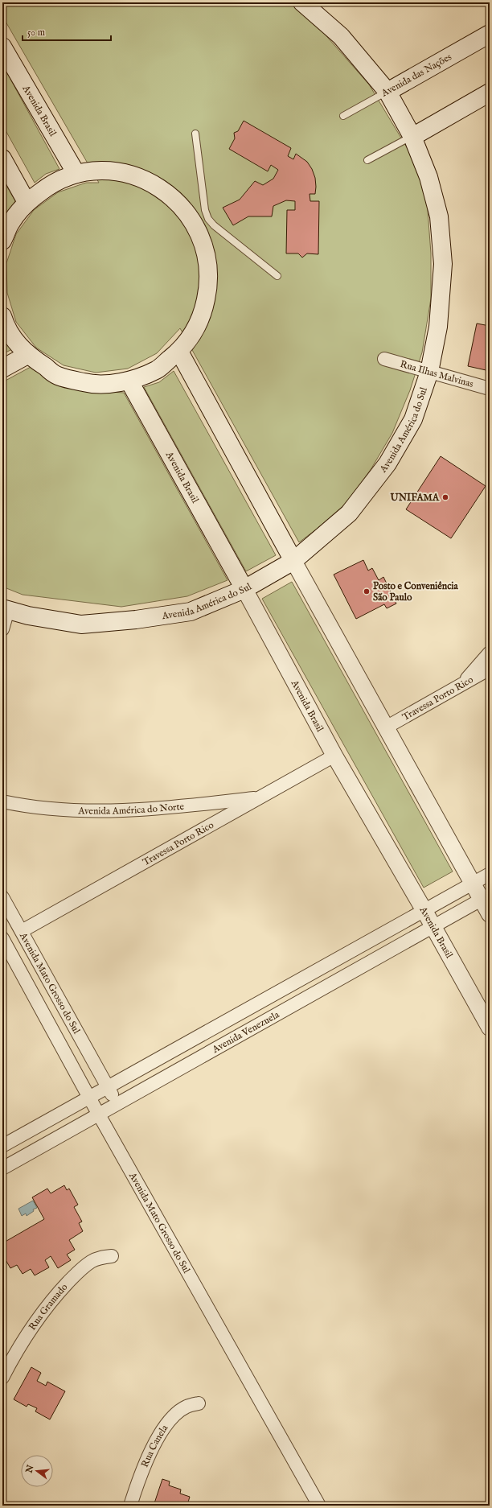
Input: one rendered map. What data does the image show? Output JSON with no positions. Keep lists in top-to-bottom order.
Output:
{
  "streets": {
    "main road": ["Avenida das Nações", "Avenida Brasil", "Avenida América do Sul"],
    "street": [
      "Rua Ilhas Malvinas",
      "Travessa Porto Rico",
      "Avenida América do Norte",
      "Avenida Mato Grosso do Sul",
      "Avenida Venezuela",
      "Rua Gramado",
      "Rua Canela"
    ]
  },
  "crossings": [
    ["Avenida das Nações", "Avenida América do Sul"],
    ["Avenida Brasil", "Avenida América do Sul"],
    ["Avenida Brasil", "Travessa Porto Rico"],
    ["Avenida Brasil", "Avenida Venezuela"],
    ["Rua Ilhas Malvinas", "Avenida América do Sul"],
    ["Travessa Porto Rico", "Avenida América do Norte"],
    ["Travessa Porto Rico", "Avenida Mato Grosso do Sul"],
    ["Avenida Mato Grosso do Sul", "Avenida Venezuela"]
  ],
  "places": ["UNIFAMA", "Posto e Conveniência São Paulo"],
  "scale_bar": "50 m",
  "north": "left"
}
